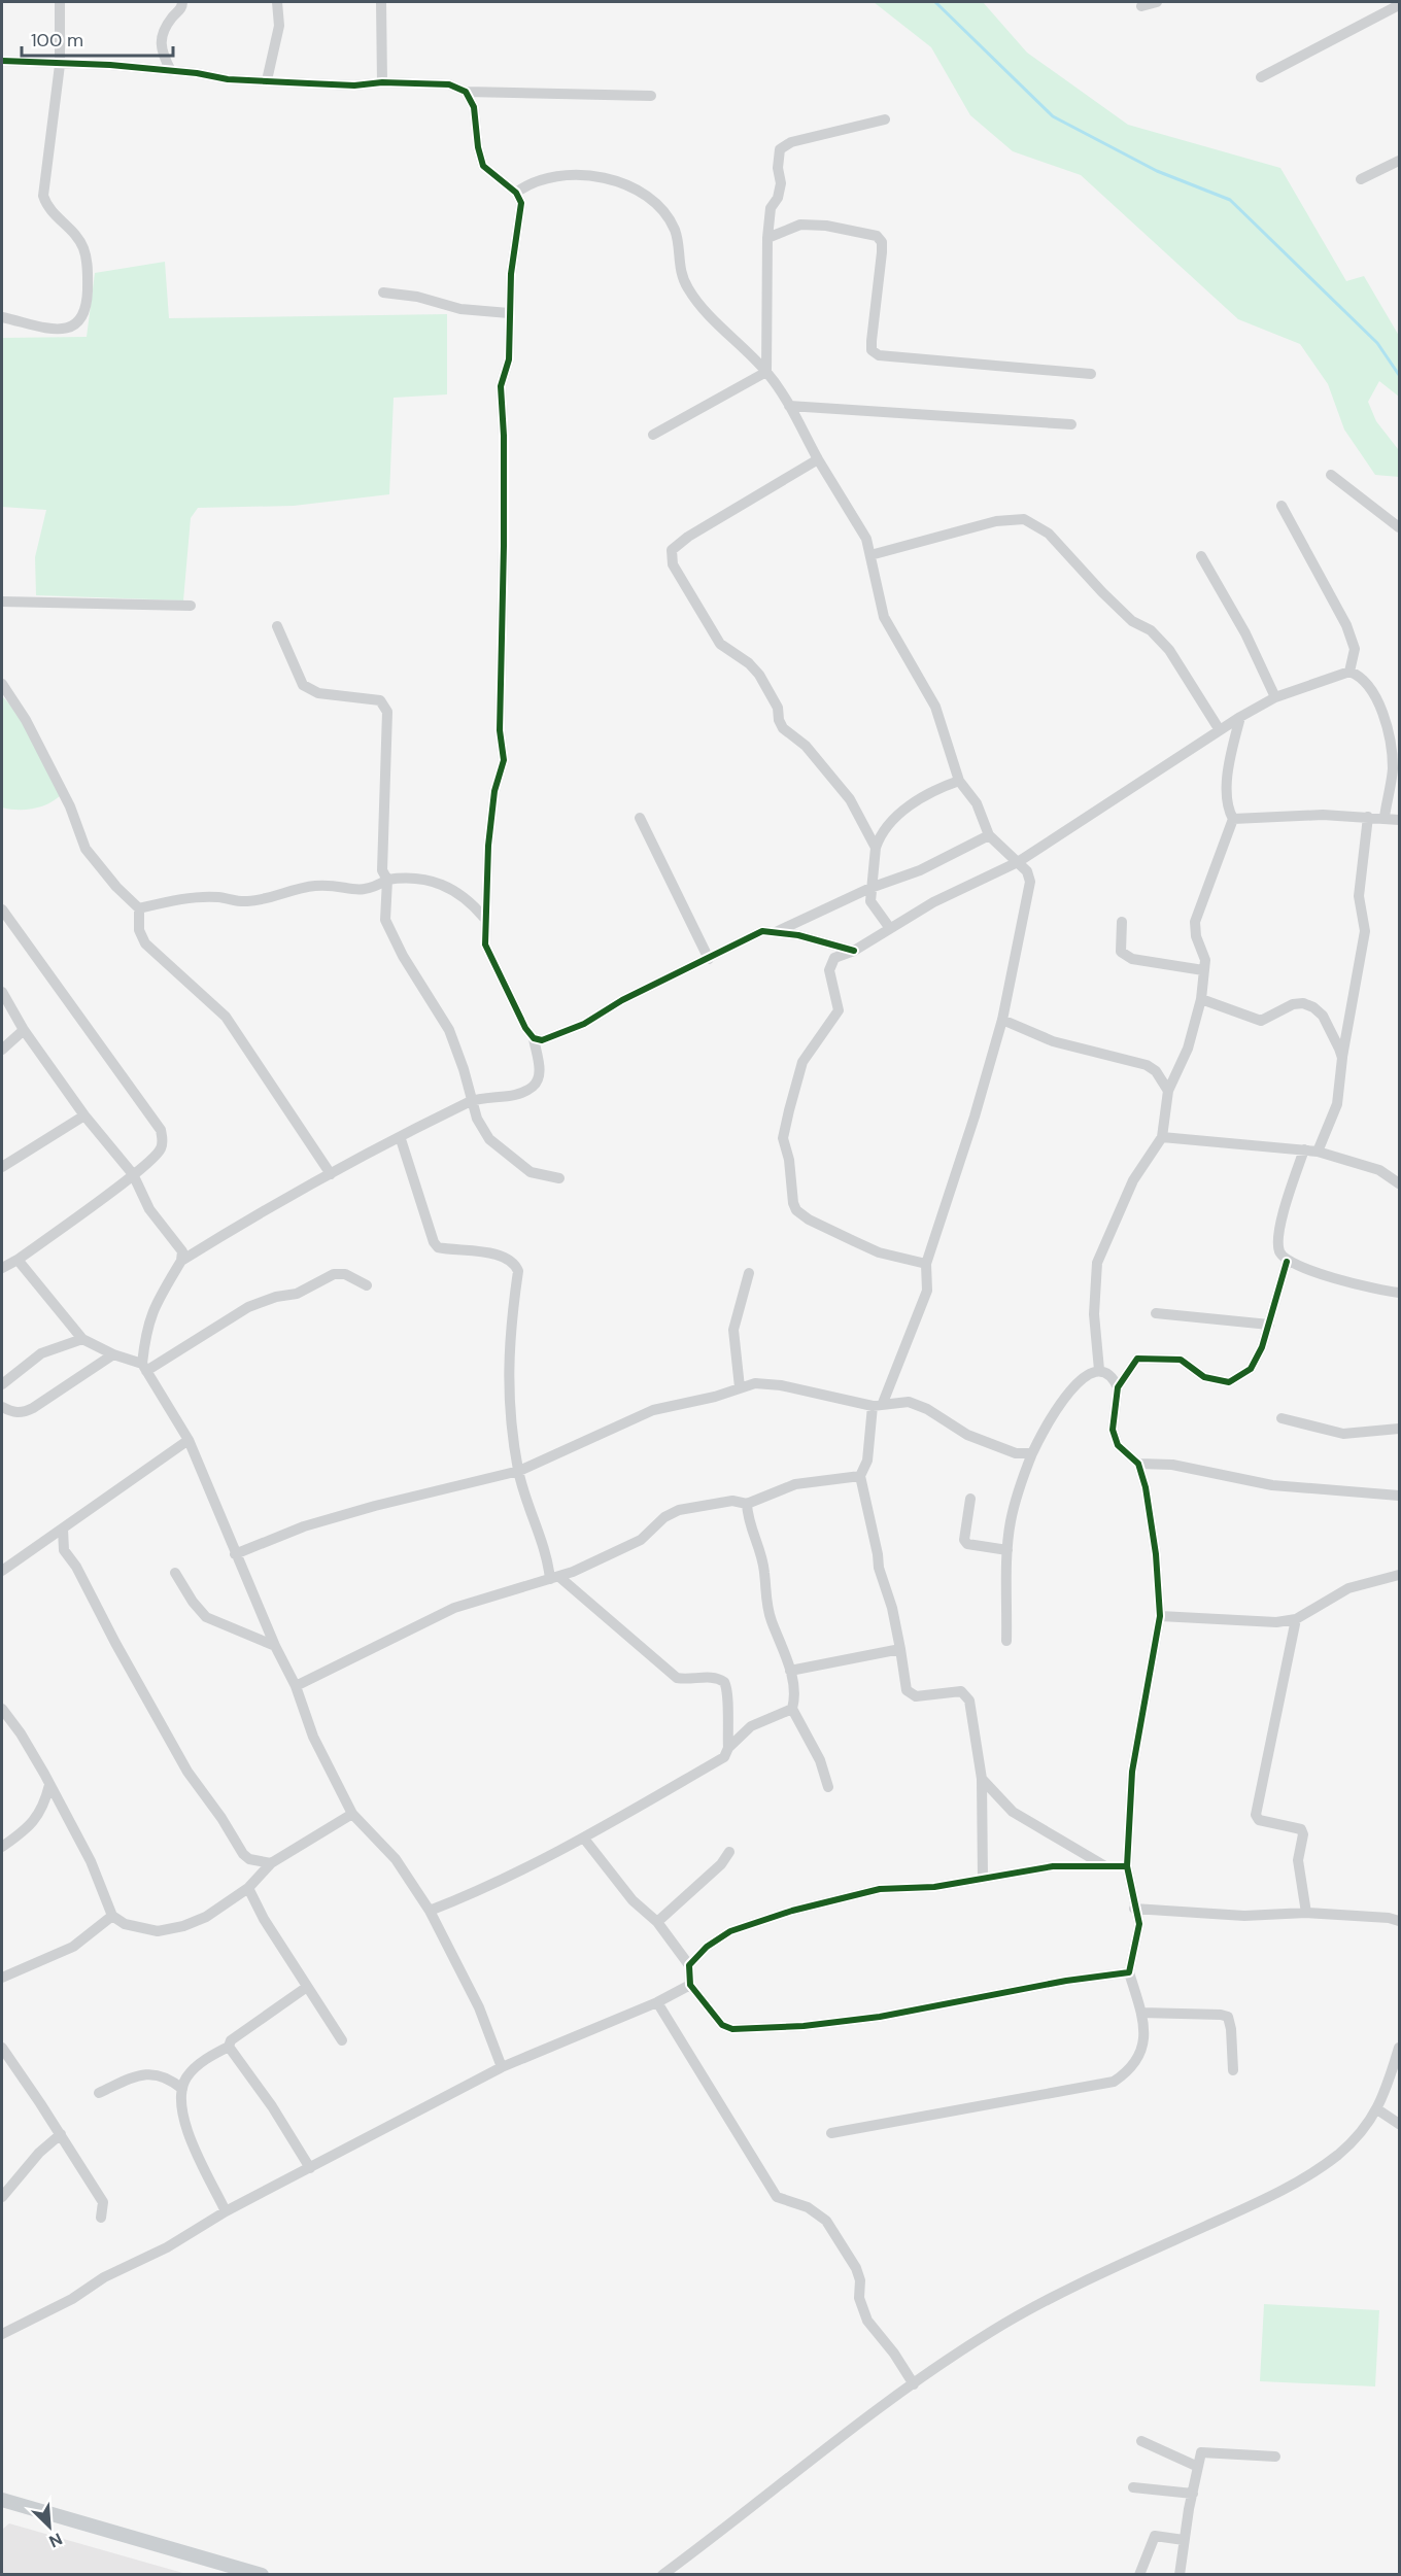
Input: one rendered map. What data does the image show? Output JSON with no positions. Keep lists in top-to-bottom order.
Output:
{
  "scale_bar": "100 m",
  "north": "bottom right"
}
